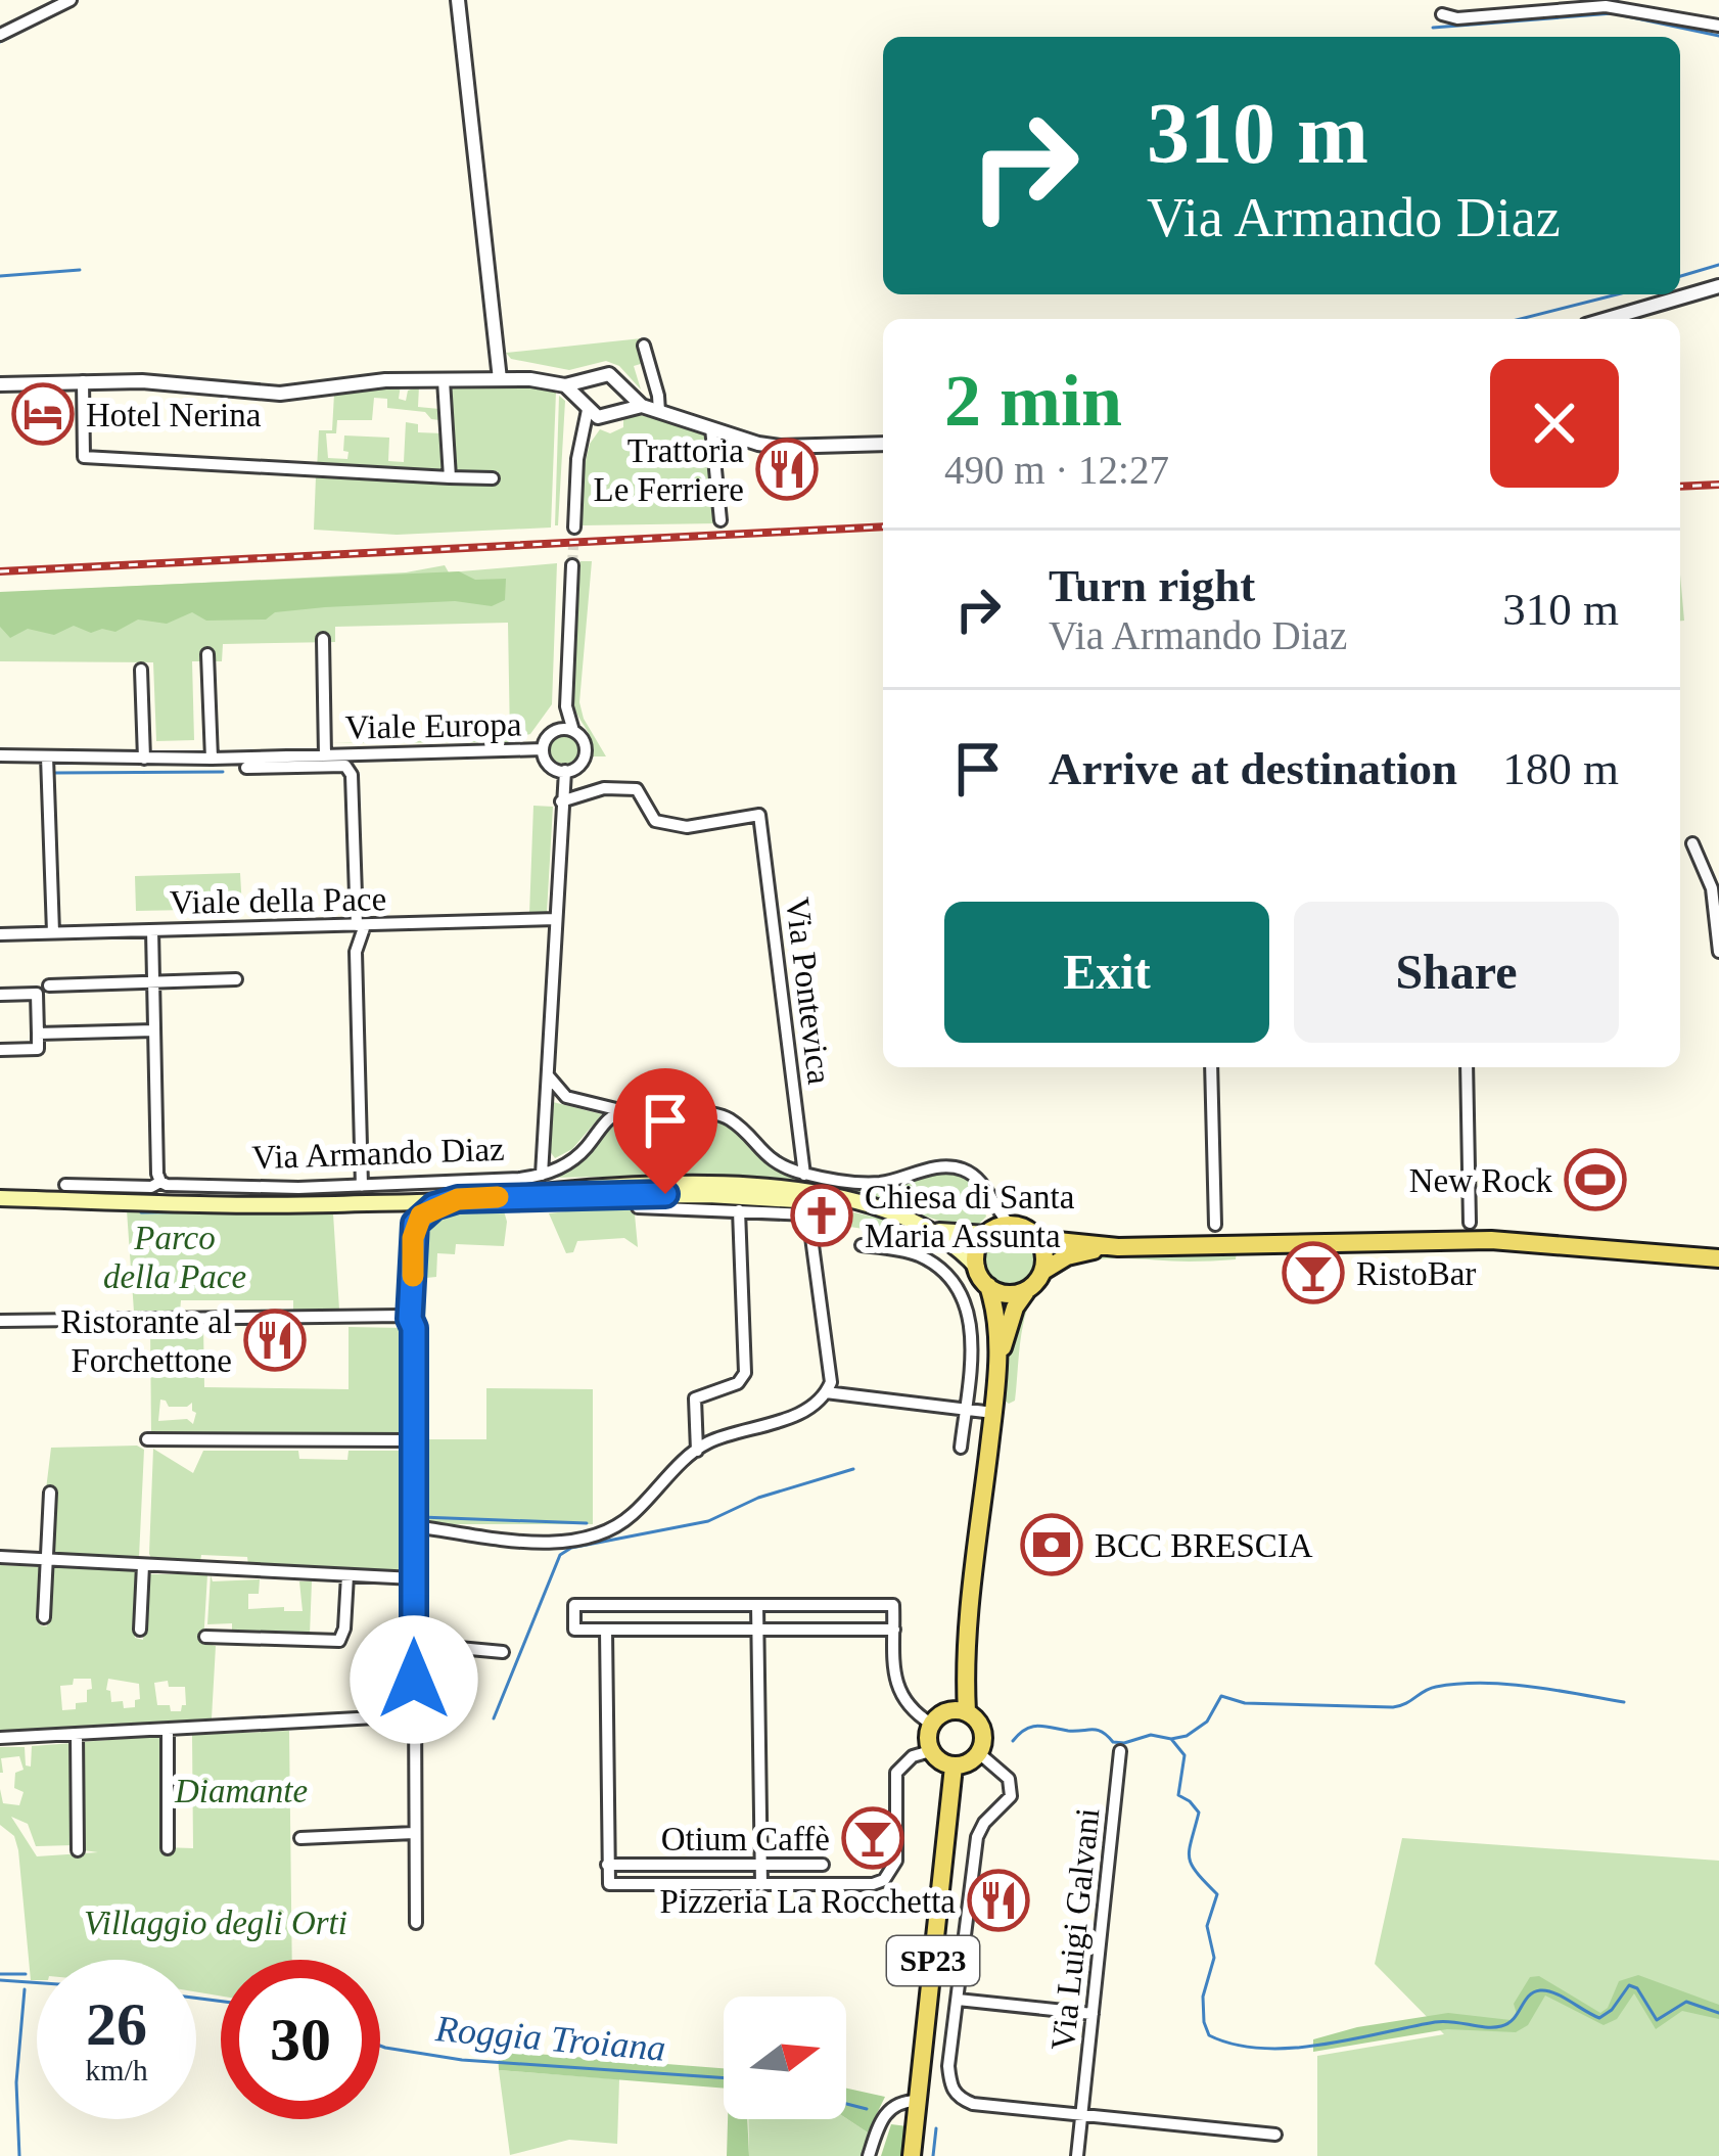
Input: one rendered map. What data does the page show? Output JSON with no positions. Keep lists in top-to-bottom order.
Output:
{
  "streets": {
    "main road": ["Via Armando Diaz", "SP23"],
    "street": [
      "Viale Europa",
      "Viale della Pace",
      "Via Pontevica",
      "Via Luigi Galvani"
    ]
  },
  "crossings": [
    ["Viale Europa", "Viale della Pace"]
  ],
  "water": ["Roggia Troiana"],
  "parks": ["Parco della Pace", "Diamante", "Villaggio degli Orti"],
  "places": {
    "hotel": ["Hotel Nerina"],
    "restaurant": ["Trattoria Le Ferriere", "Ristorante al Forchettone", "Pizzeria La Rocchetta"],
    "sports": ["New Rock"],
    "church": ["Chiesa di Santa Maria Assunta"],
    "bar": ["RistoBar", "Otium Caffè"],
    "bank": ["BCC BRESCIA"]
  },
  "north": "right",
  "page": {
    "turn": ["310 m", "Via Armando Diaz"],
    "heading": ["2 min", "490 m · 12:27"],
    "list": [
      {
        "name": "Turn right",
        "note": "Via Armando Diaz",
        "value": "310 m"
      },
      {
        "name": "Arrive at destination",
        "value": "180 m"
      }
    ],
    "buttons": ["Exit", "Share"],
    "speed": "26 km/h",
    "limit": "30"
  }
}
